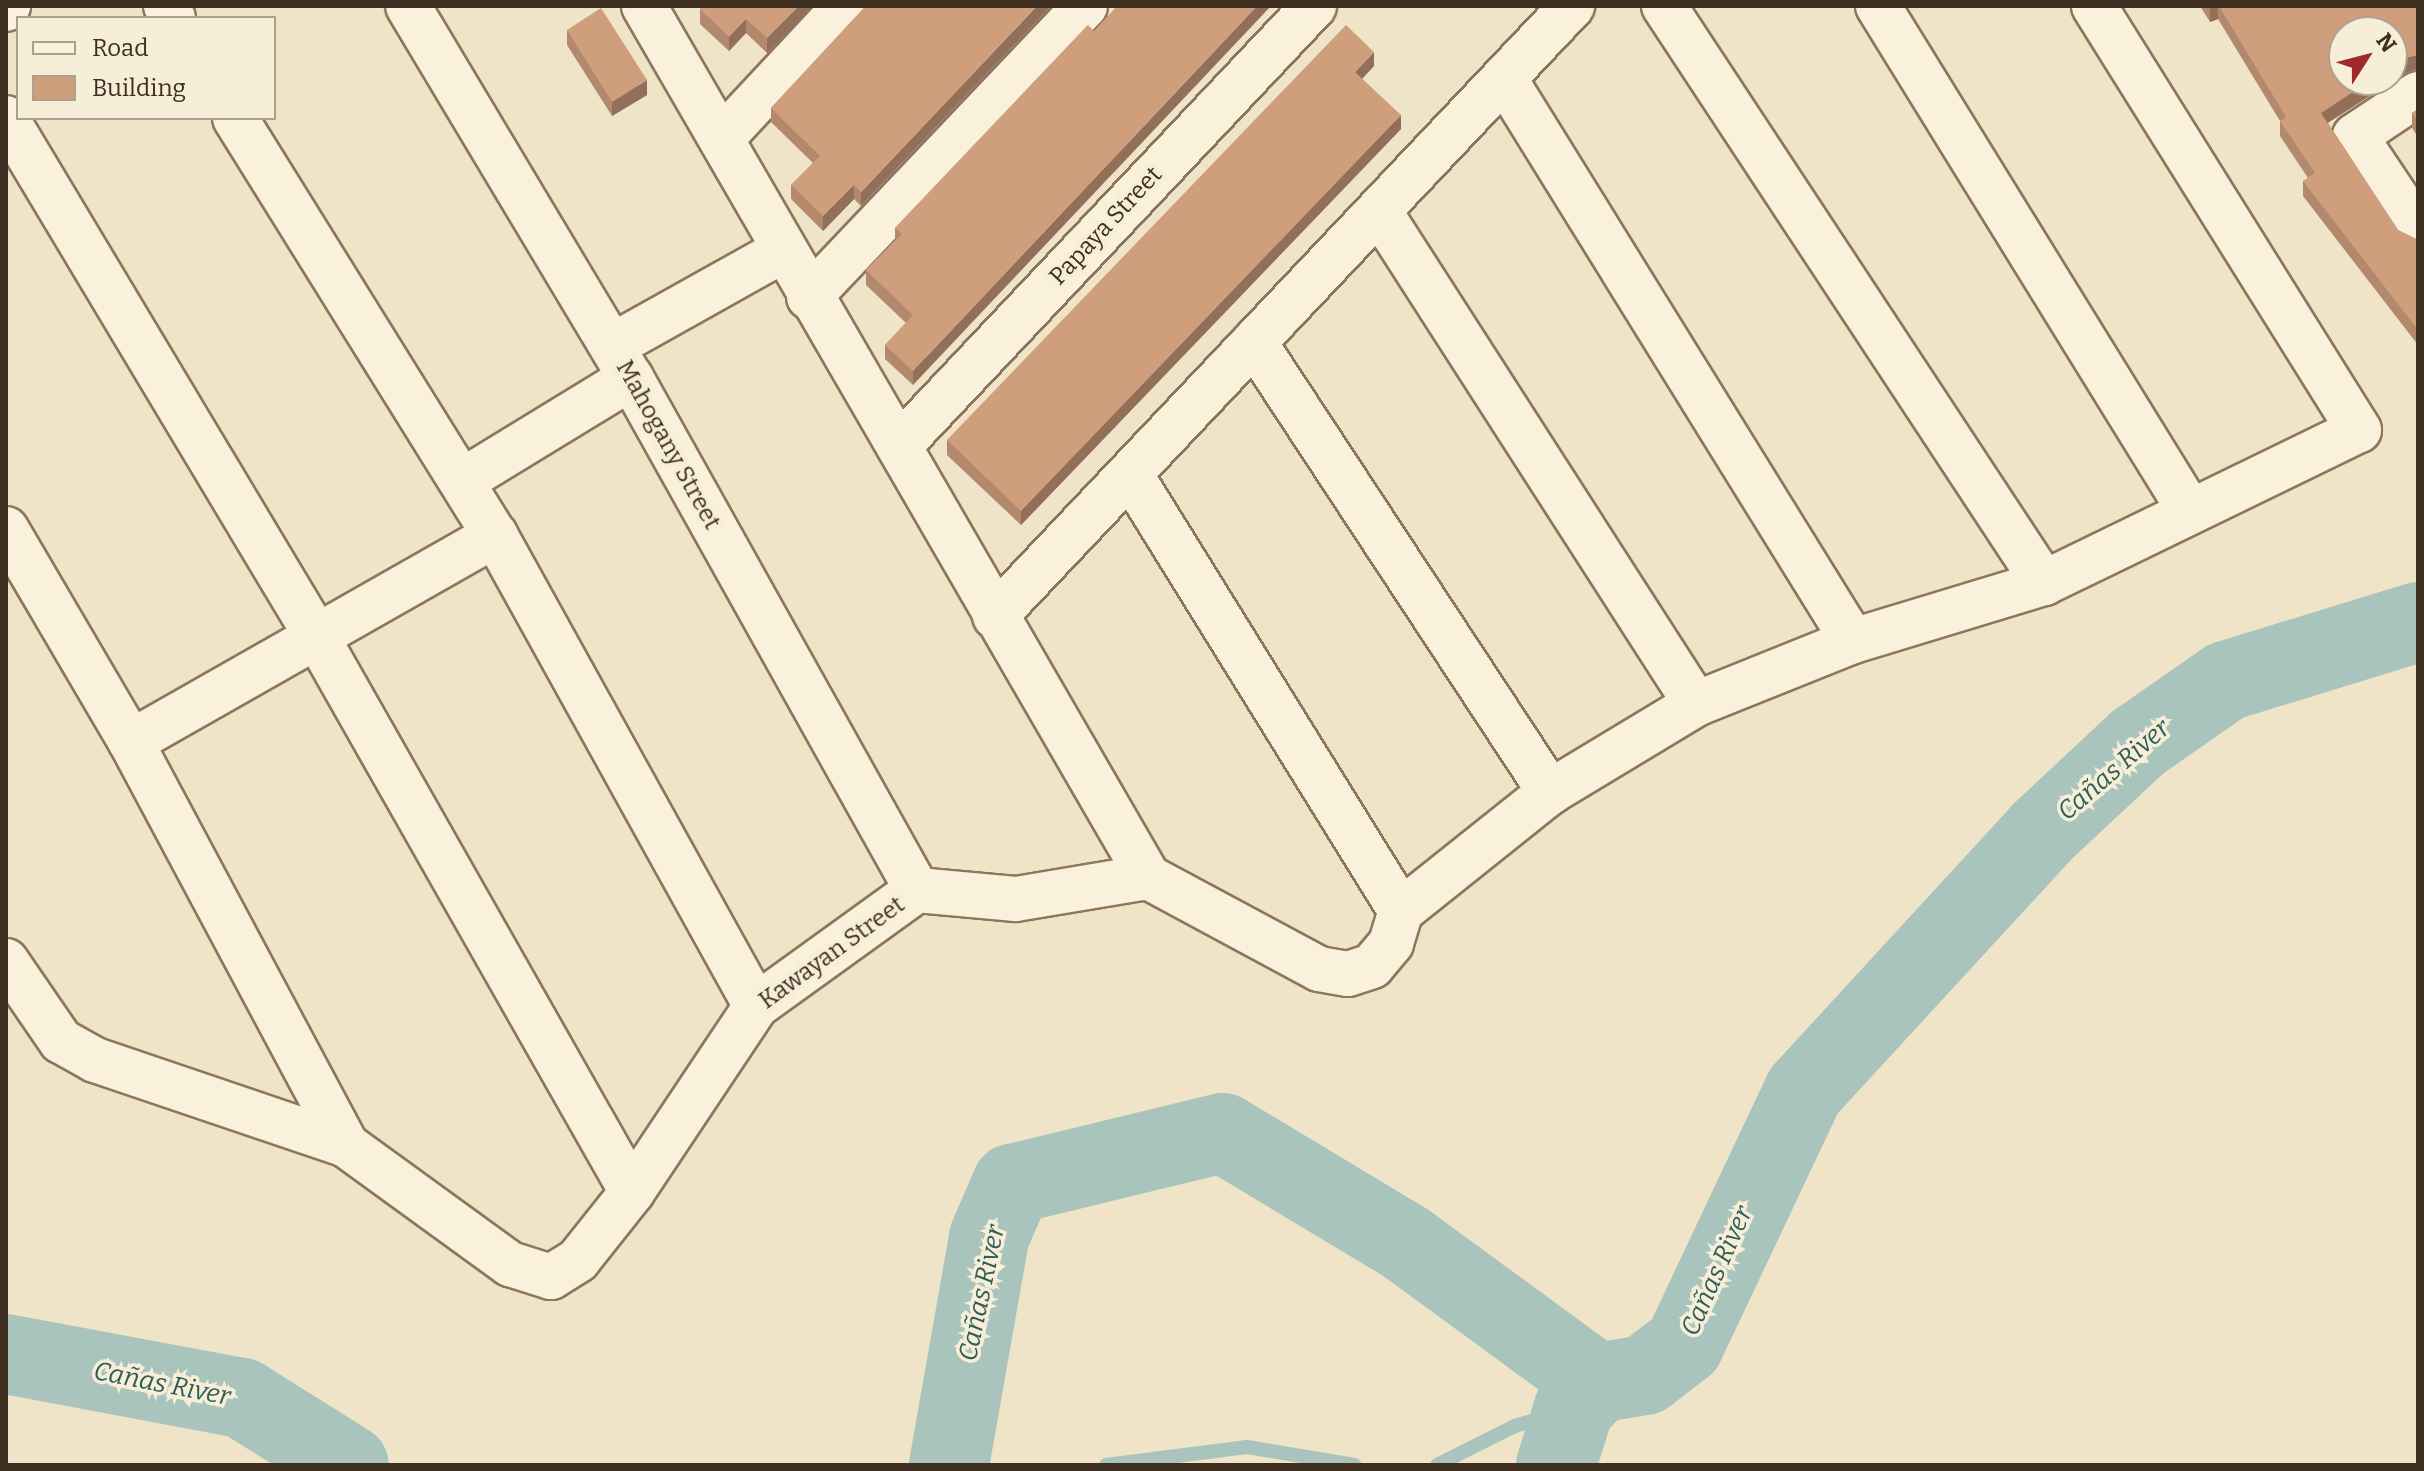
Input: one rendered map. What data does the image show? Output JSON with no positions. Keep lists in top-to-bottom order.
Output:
{
  "streets": {
    "street": ["Papaya Street", "Mahogany Street", "Kawayan Street"]
  },
  "crossings": [
    ["Mahogany Street", "Kawayan Street"]
  ],
  "water": ["Cañas River"],
  "legend": ["Road", "Building"],
  "north": "top right"
}
